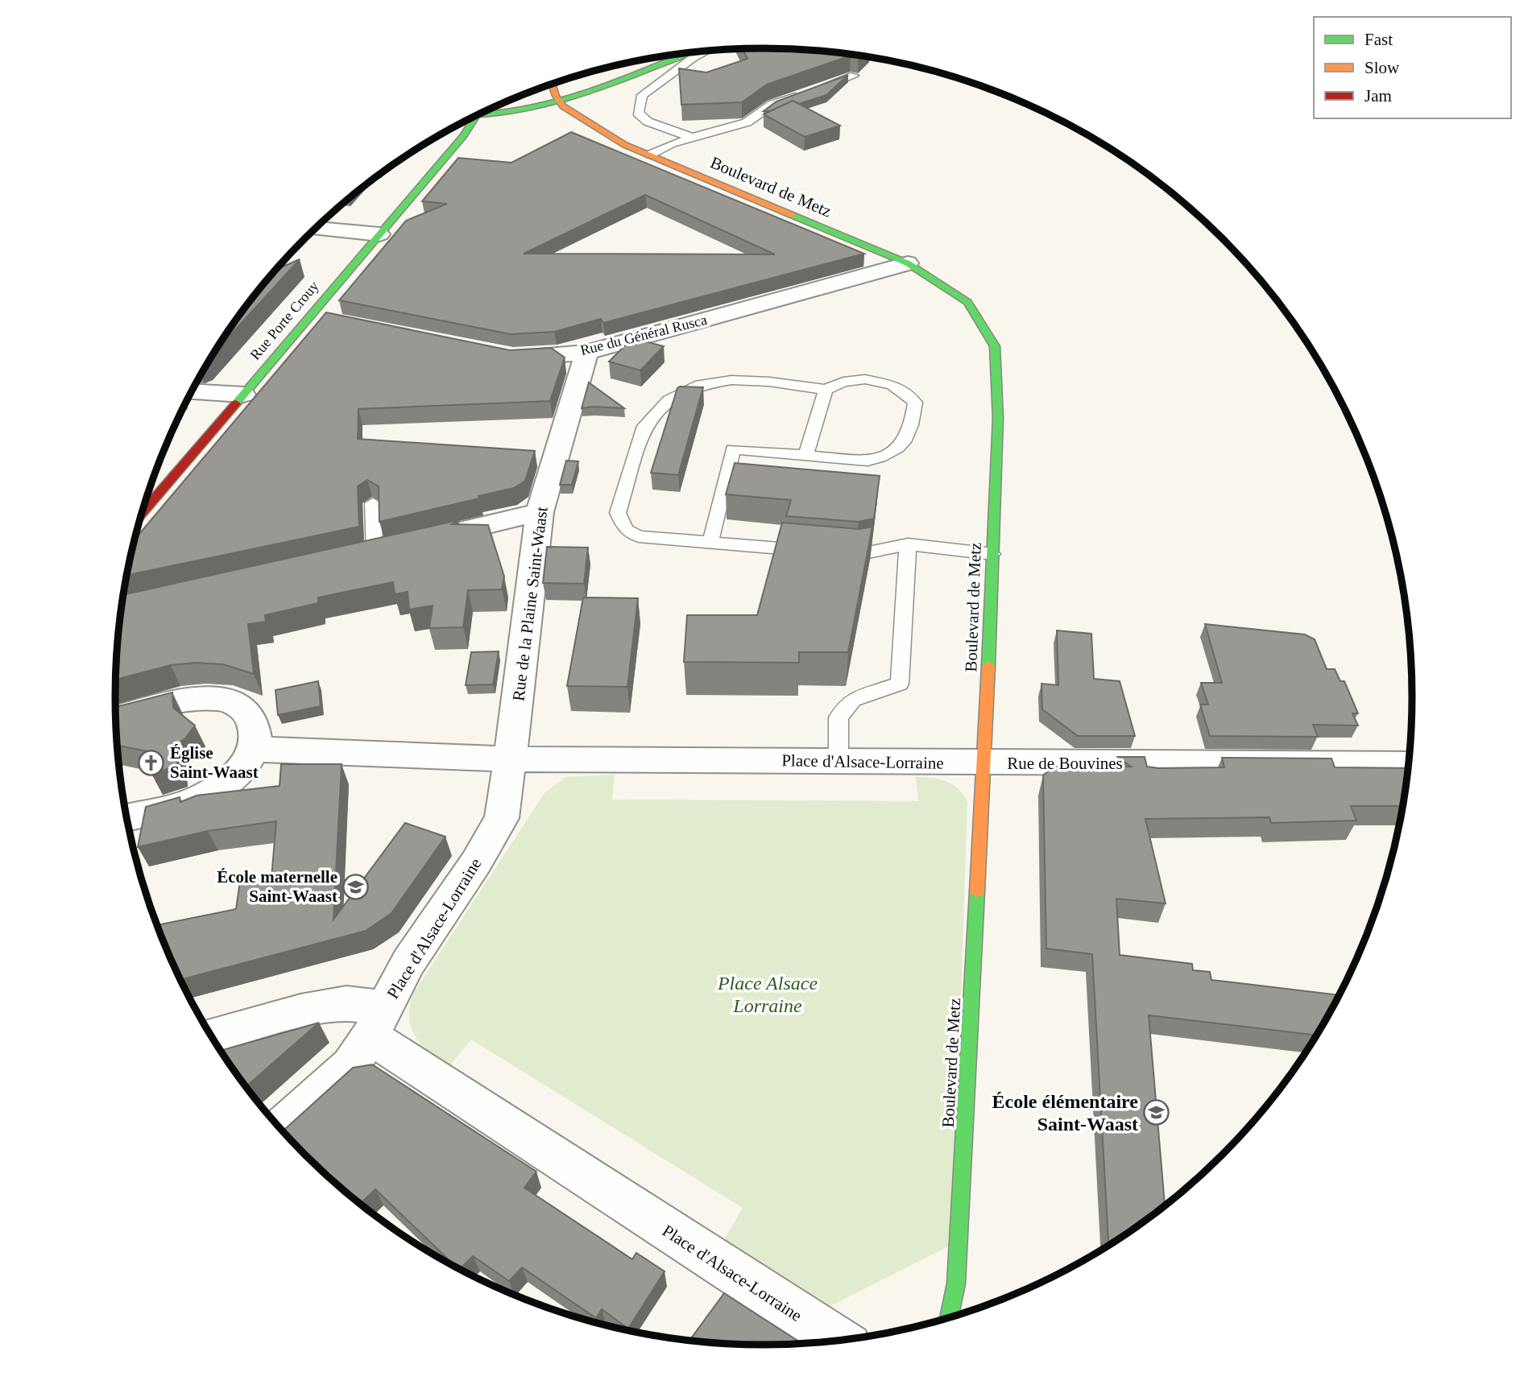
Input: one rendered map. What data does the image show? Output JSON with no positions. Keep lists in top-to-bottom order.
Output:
{
  "streets": {
    "main road": ["Boulevard de Metz", "Rue Porte Crouy"],
    "street": [
      "Rue du Général Rusca",
      "Rue de la Plaine Saint-Waast",
      "Place d'Alsace-Lorraine",
      "Rue de Bouvines"
    ]
  },
  "crossings": [
    ["Boulevard de Metz", "Rue du Général Rusca"],
    ["Boulevard de Metz", "Place d'Alsace-Lorraine"],
    ["Boulevard de Metz", "Rue de Bouvines"],
    ["Rue du Général Rusca", "Rue de la Plaine Saint-Waast"],
    ["Rue de la Plaine Saint-Waast", "Place d'Alsace-Lorraine"],
    ["Place d'Alsace-Lorraine", "Rue de Bouvines"]
  ],
  "parks": ["Place Alsace Lorraine"],
  "places": {
    "church": ["Église Saint-Waast"],
    "school or university": ["École maternelle Saint-Waast", "École élémentaire Saint-Waast"]
  },
  "legend": ["Fast", "Slow", "Jam"]
}
